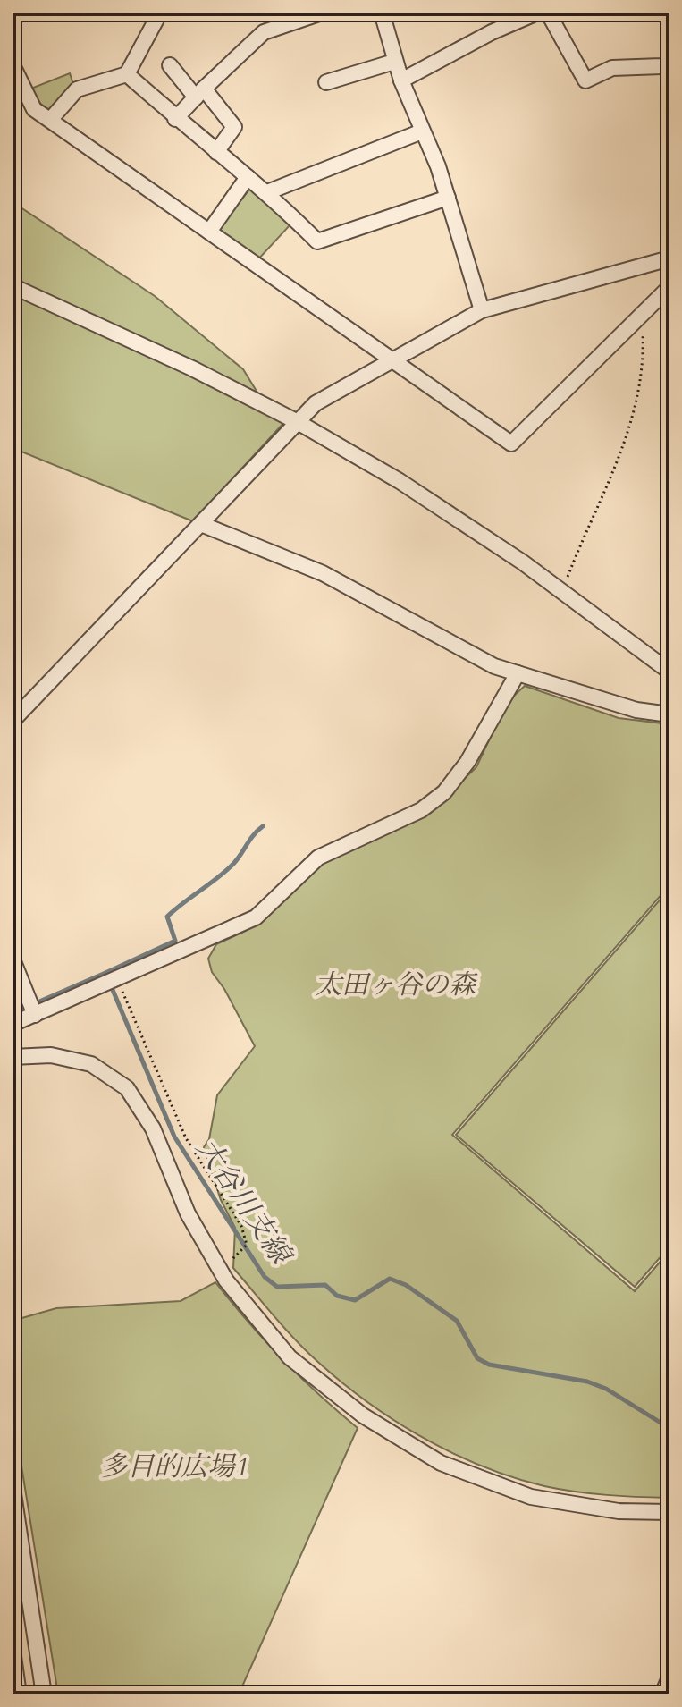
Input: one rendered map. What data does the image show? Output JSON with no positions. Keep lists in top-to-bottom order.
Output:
{
  "water": ["大谷川支線"],
  "parks": ["太田ヶ谷の森", "多目的広場1"]
}
